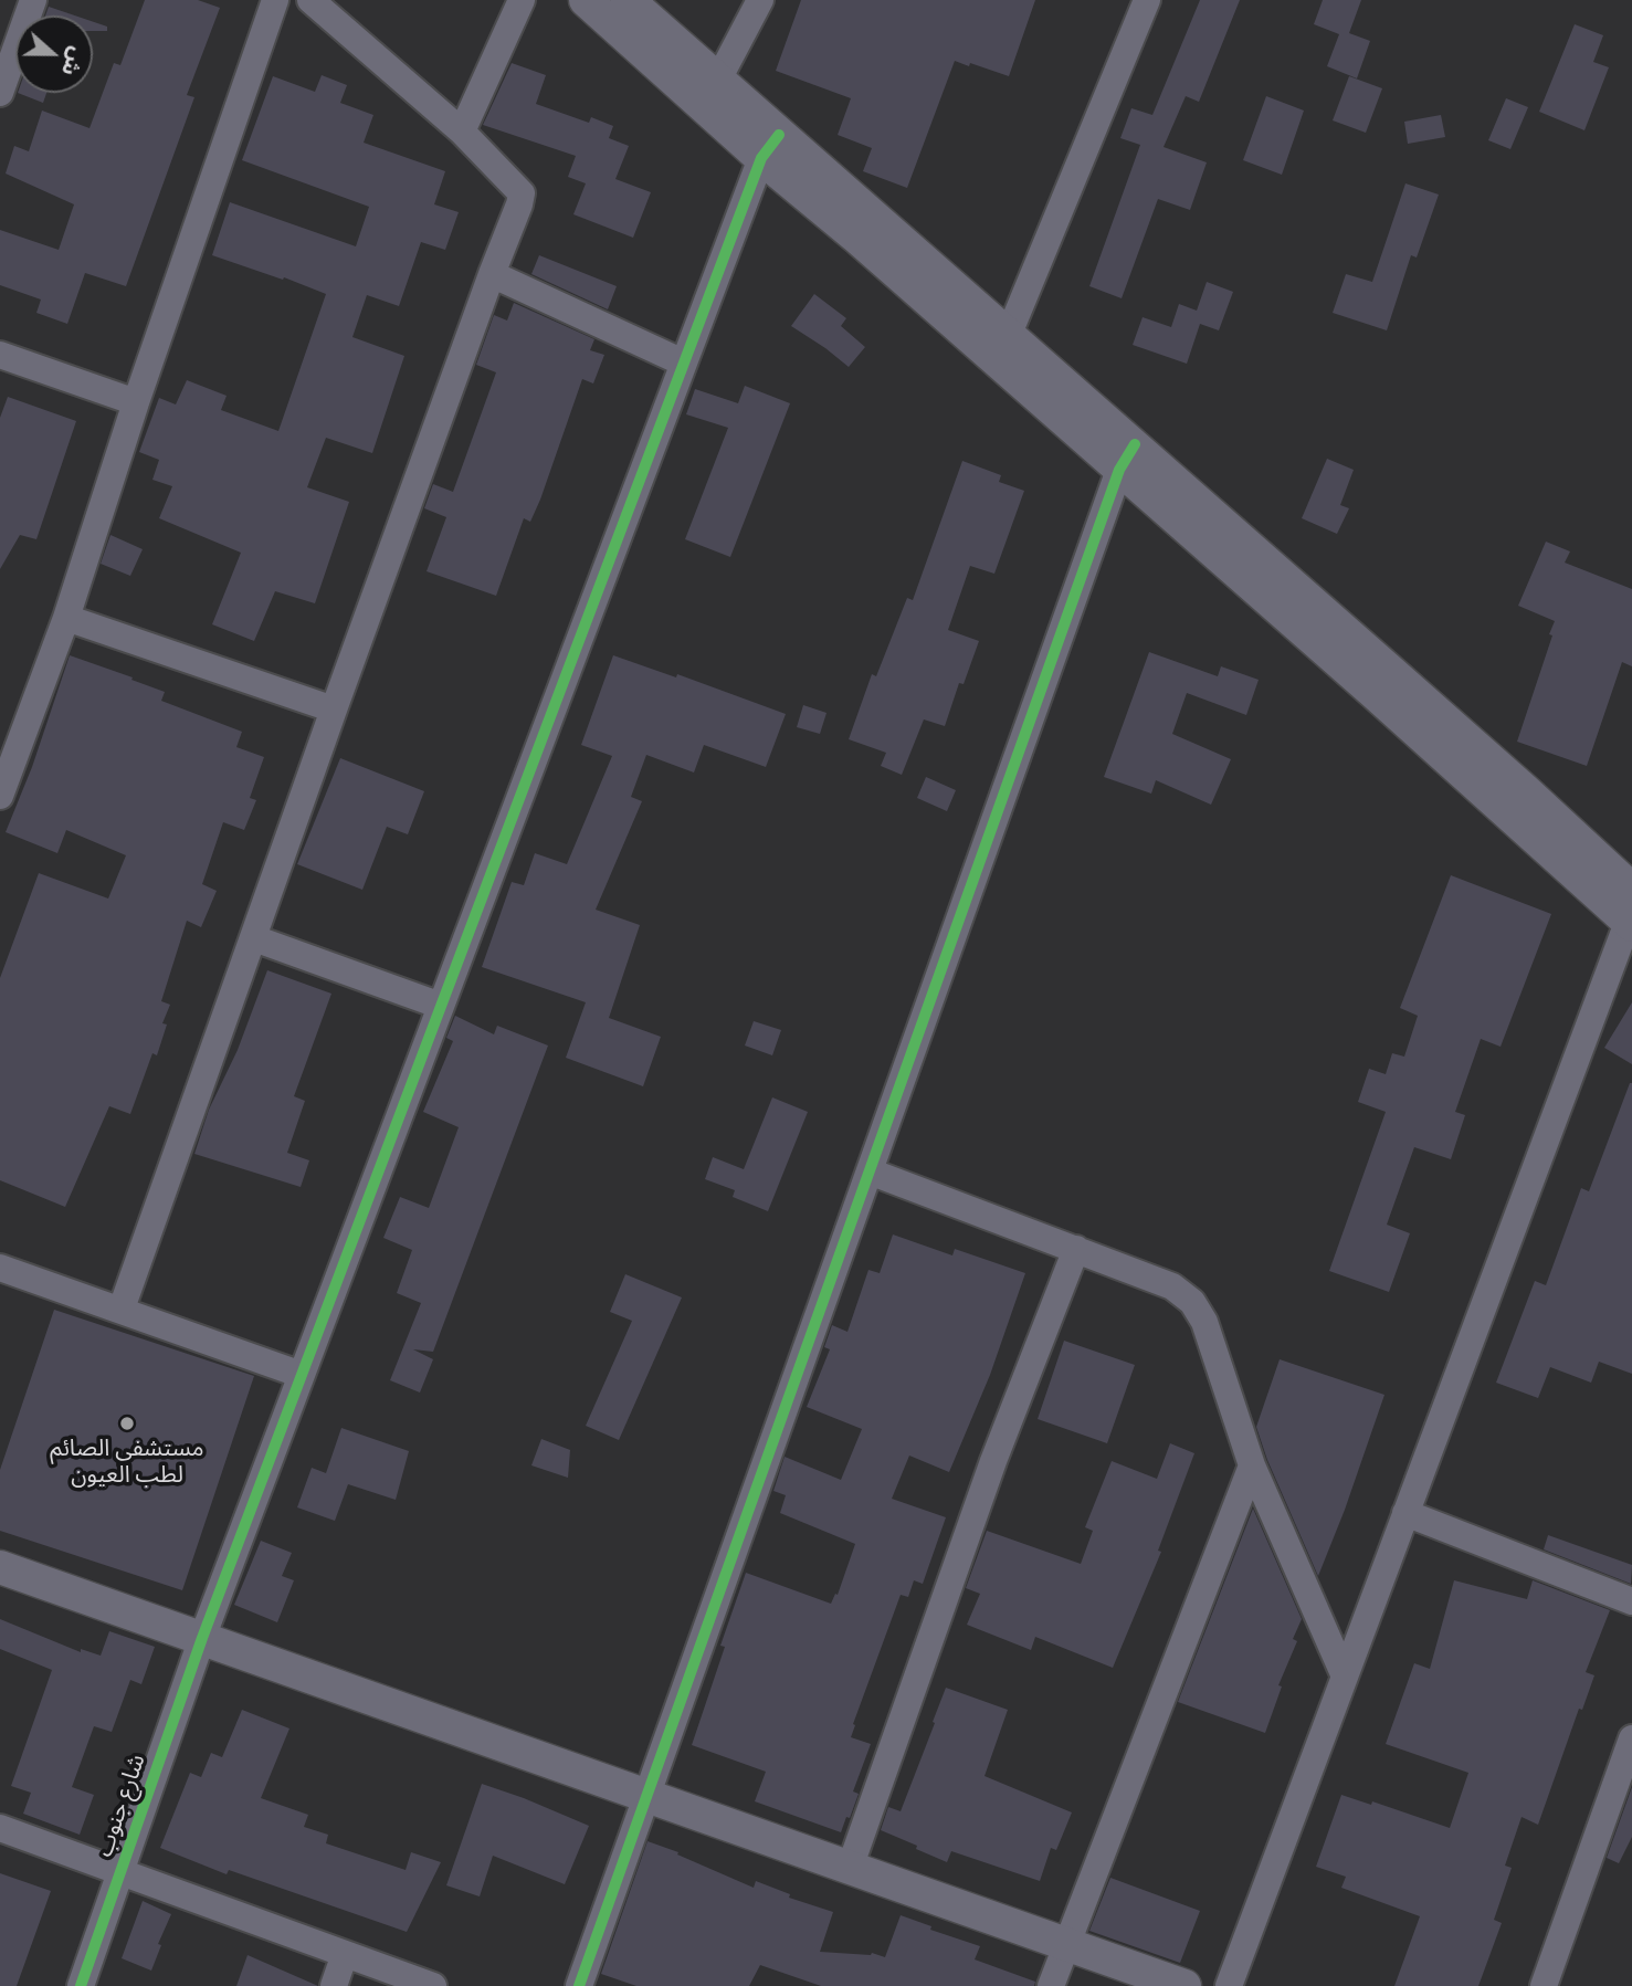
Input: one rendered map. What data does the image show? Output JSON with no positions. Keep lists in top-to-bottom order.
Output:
{
  "streets": {
    "street": ["شارع جنوب"]
  },
  "places": ["مستشفي الصائم لطب العيون"],
  "north": "right"
}
